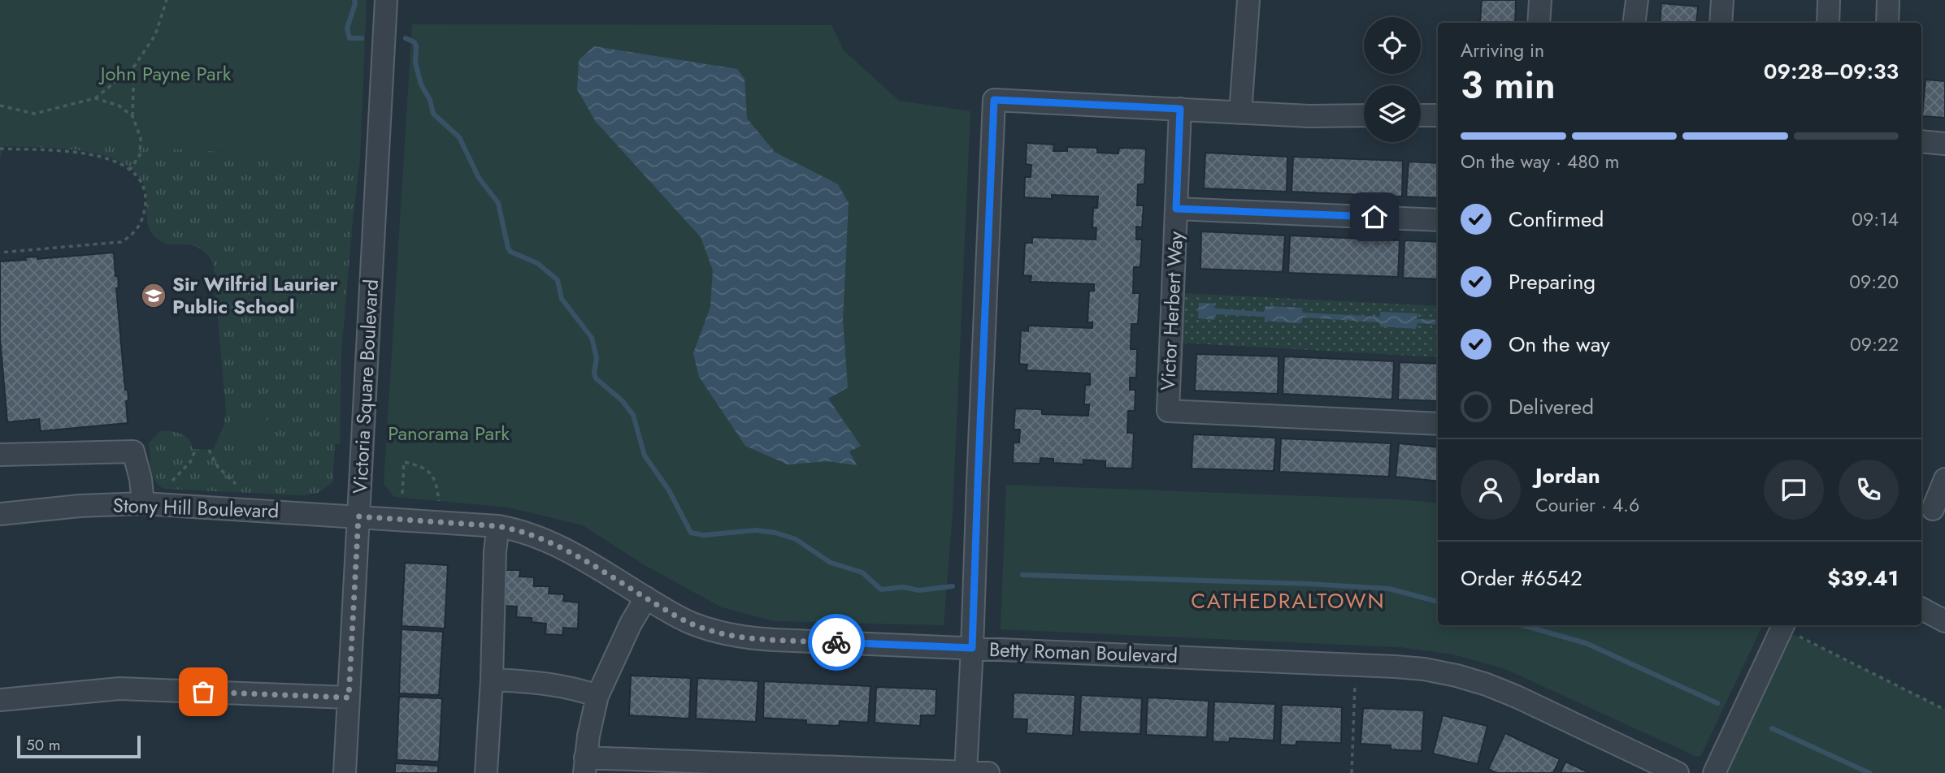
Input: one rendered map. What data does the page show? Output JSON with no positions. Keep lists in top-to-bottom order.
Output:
{
  "streets": {
    "street": [
      "Victor Herbert Way",
      "Victoria Square Boulevard",
      "Stony Hill Boulevard",
      "Betty Roman Boulevard"
    ]
  },
  "crossings": [
    ["Victoria Square Boulevard", "Stony Hill Boulevard"],
    ["Victoria Square Boulevard", "Betty Roman Boulevard"],
    ["Stony Hill Boulevard", "Betty Roman Boulevard"]
  ],
  "districts": ["CATHEDRALTOWN"],
  "parks": ["John Payne Park", "Panorama Park"],
  "places": {
    "school or university": ["Sir Wilfrid Laurier Public School"]
  },
  "scale_bar": "50 m",
  "page": {
    "heading": ["3 min", "Arriving in", "09:28–09:33"],
    "panel": [
      "Jordan",
      "Courier · 4.6",
      "Order #6542",
      "$39.41"
    ],
    "bar": "On the way · 480 m",
    "list": [
      ["Confirmed", "09:14"],
      ["Preparing", "09:20"],
      ["On the way", "09:22"],
      "Delivered"
    ],
    "scale": "50 m"
  }
}
